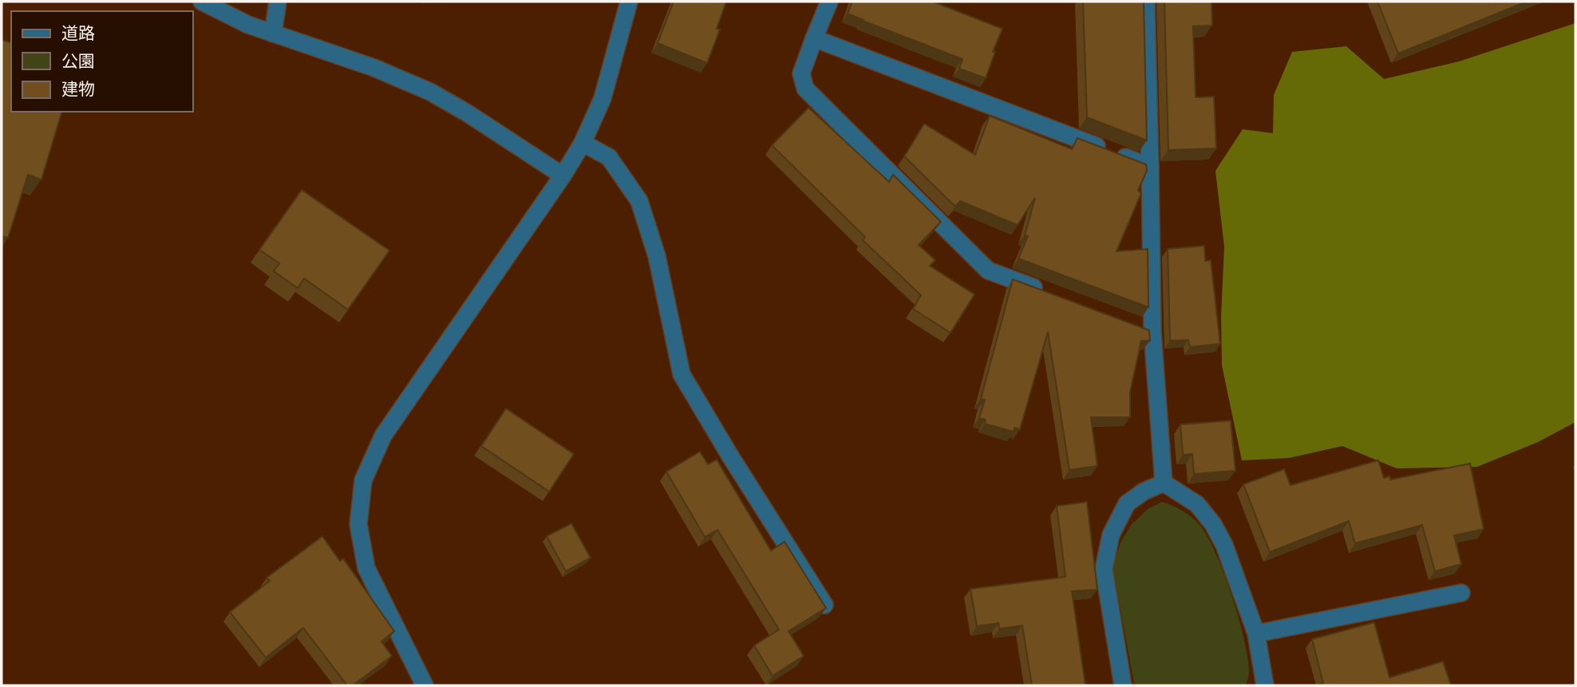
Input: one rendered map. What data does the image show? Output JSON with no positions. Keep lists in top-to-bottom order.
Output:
{
  "legend": ["道路", "公園", "建物"]
}
